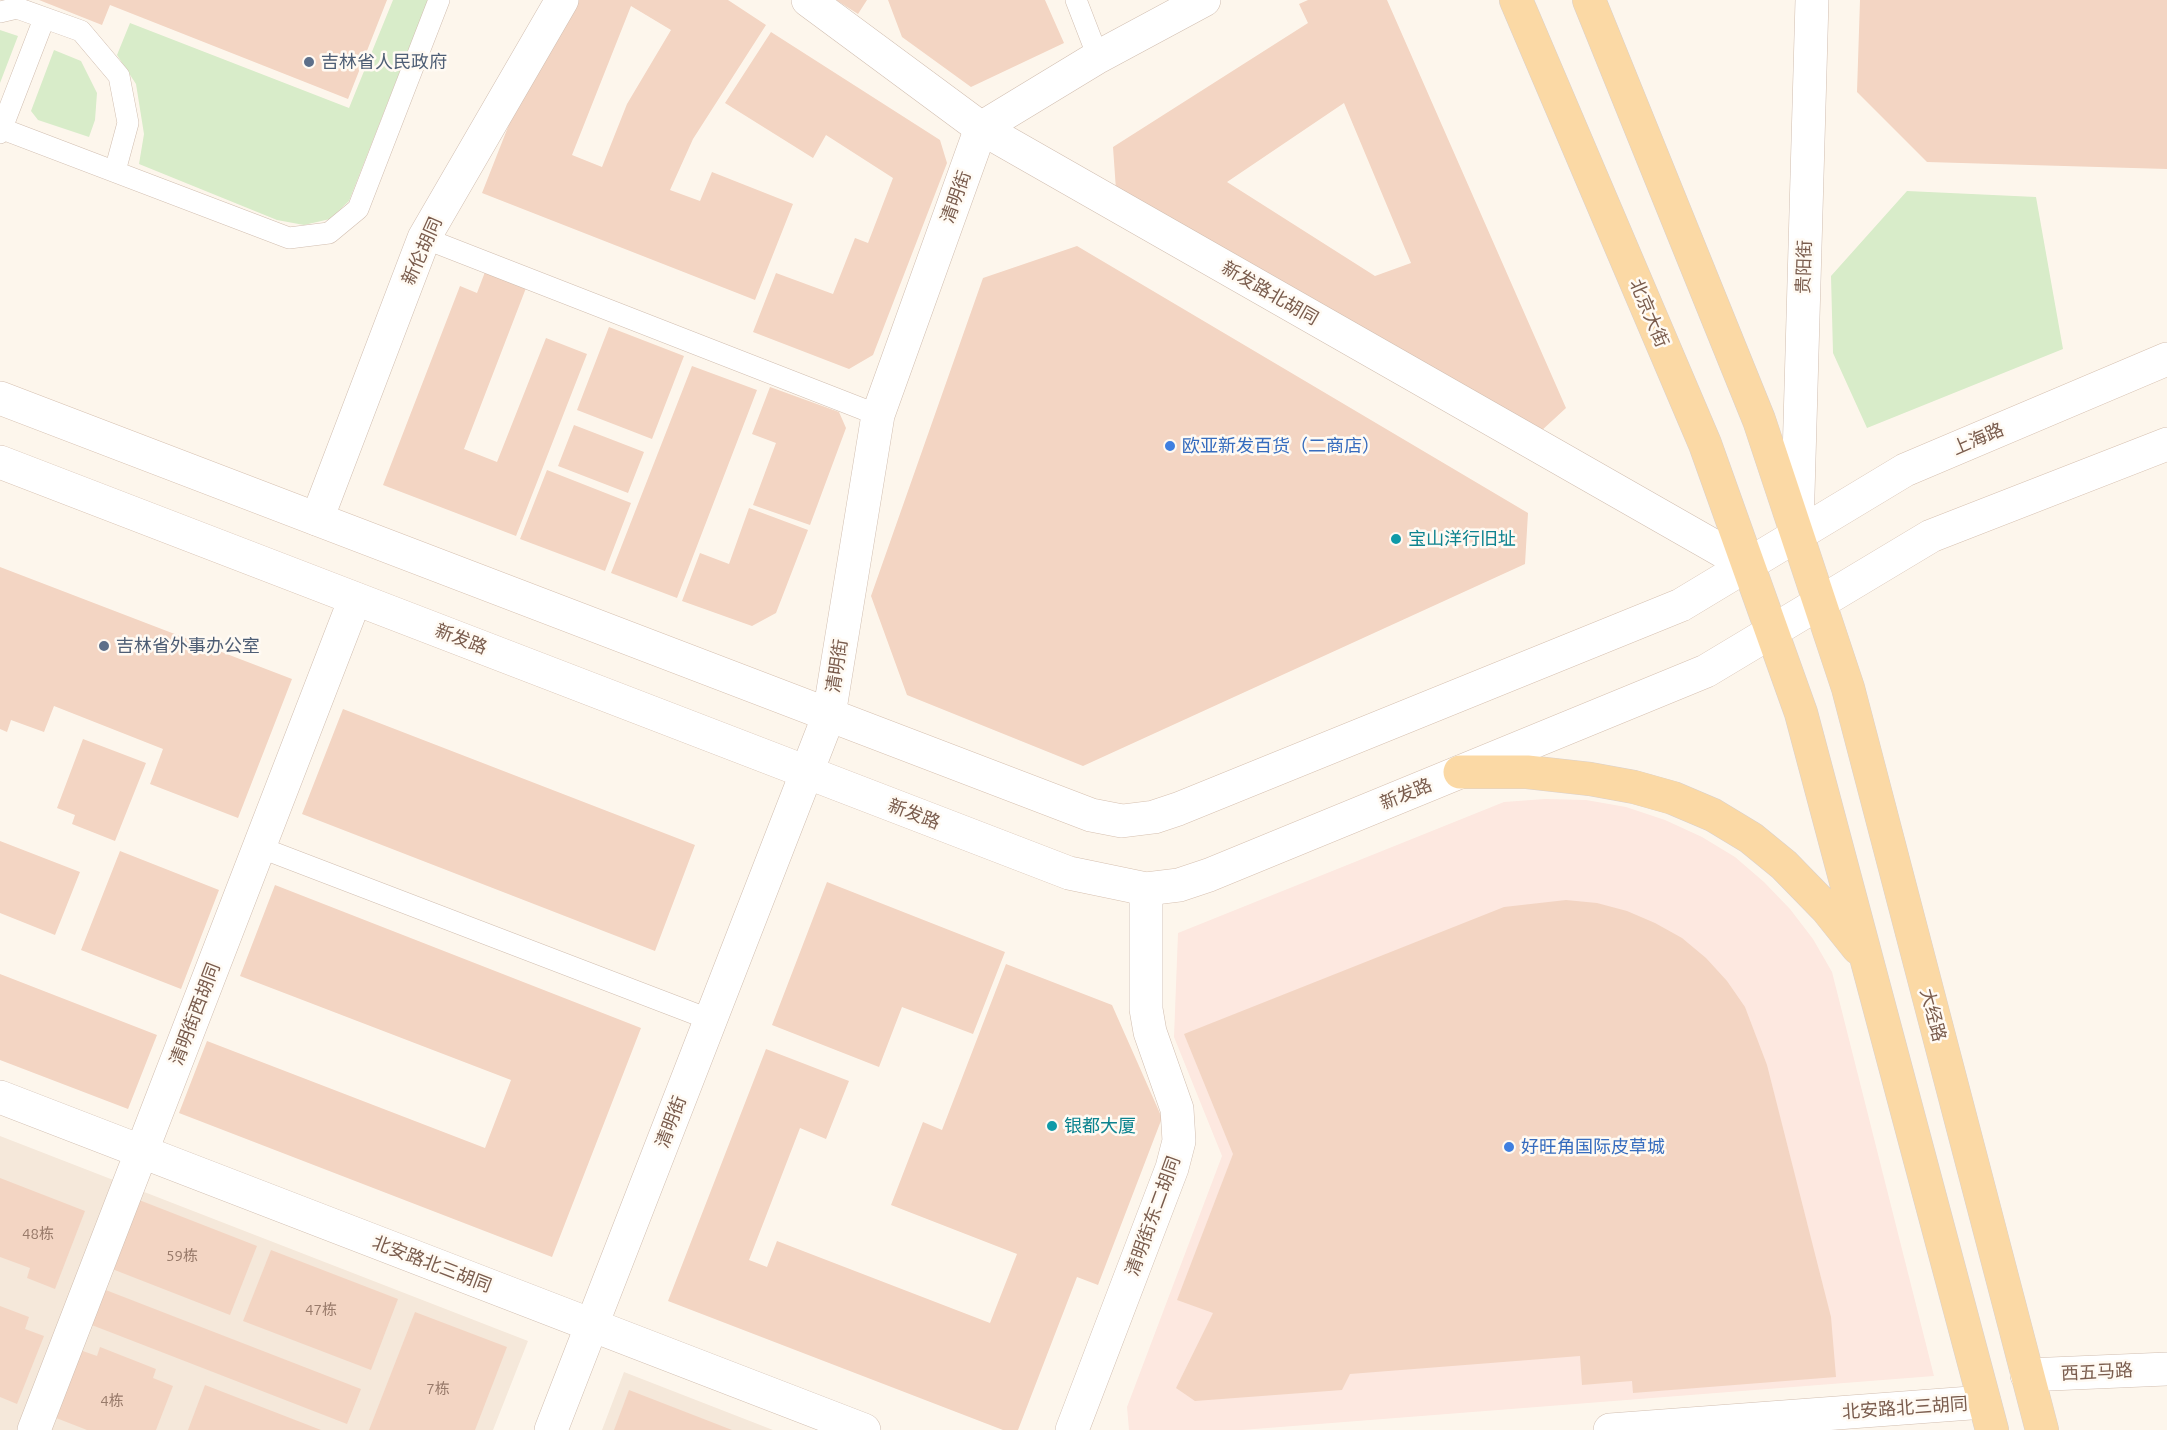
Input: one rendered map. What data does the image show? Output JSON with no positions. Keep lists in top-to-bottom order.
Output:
{
  "streets": {
    "main road": ["北京大街", "大经路"],
    "street": [
      "清明街",
      "新伦胡同",
      "贵阳街",
      "新发路北胡同",
      "上海路",
      "新发路",
      "清明街西胡同",
      "清明街东二胡同",
      "北安路北三胡同",
      "西五马路"
    ]
  },
  "crossings": [
    ["清明街", "新发路北胡同"],
    ["清明街", "新发路"],
    ["清明街", "北安路北三胡同"],
    ["贵阳街", "上海路"],
    ["新发路北胡同", "北京大街"],
    ["北京大街", "新发路"],
    ["新发路", "清明街西胡同"],
    ["新发路", "大经路"],
    ["新发路", "清明街东二胡同"],
    ["清明街西胡同", "北安路北三胡同"],
    ["大经路", "西五马路"]
  ],
  "places": [
    "吉林省人民政府",
    "欧亚新发百货（二商店）",
    "宝山洋行旧址",
    "吉林省外事办公室",
    "银都大厦",
    "好旺角国际皮草城"
  ],
  "house_numbers": [
    "48栋",
    "59栋",
    "47栋",
    "7栋",
    "4栋"
  ]
}
